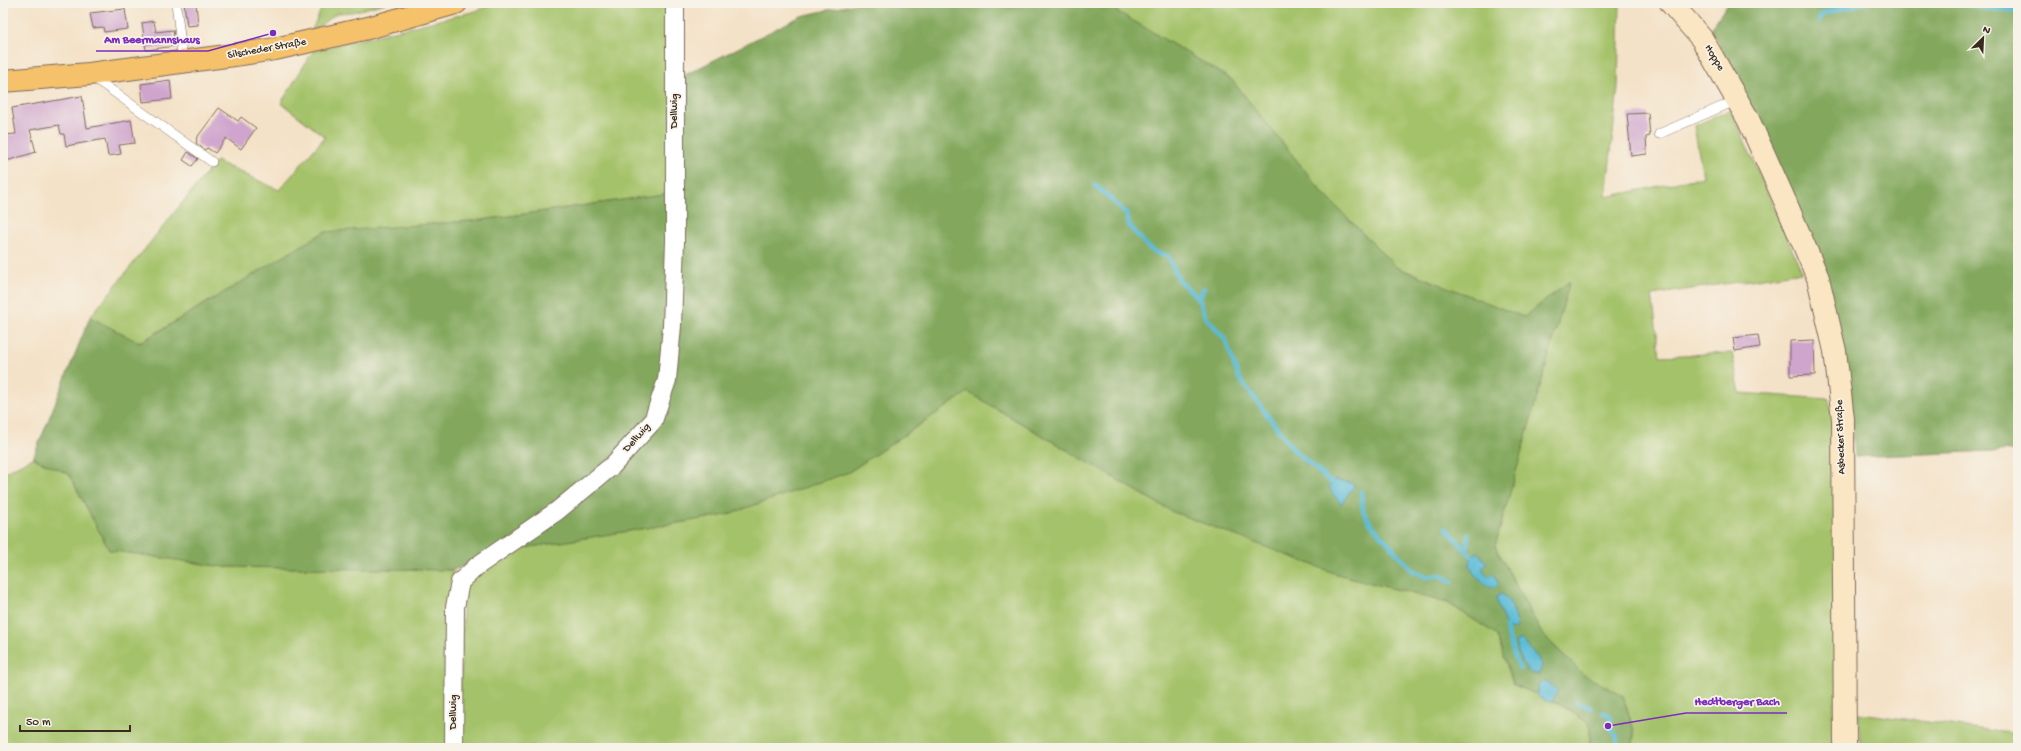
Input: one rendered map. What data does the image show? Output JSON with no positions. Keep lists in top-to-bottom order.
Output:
{
  "streets": {
    "main road": ["Silscheder Straße", "Hoppe", "Asbecker Straße"],
    "street": ["Dellwig"]
  },
  "crossings": [
    ["Hoppe", "Asbecker Straße"]
  ],
  "places": ["Am Beermannshaus", "Hedtberger Bach"],
  "scale_bar": "50 m",
  "north": "top right"
}
